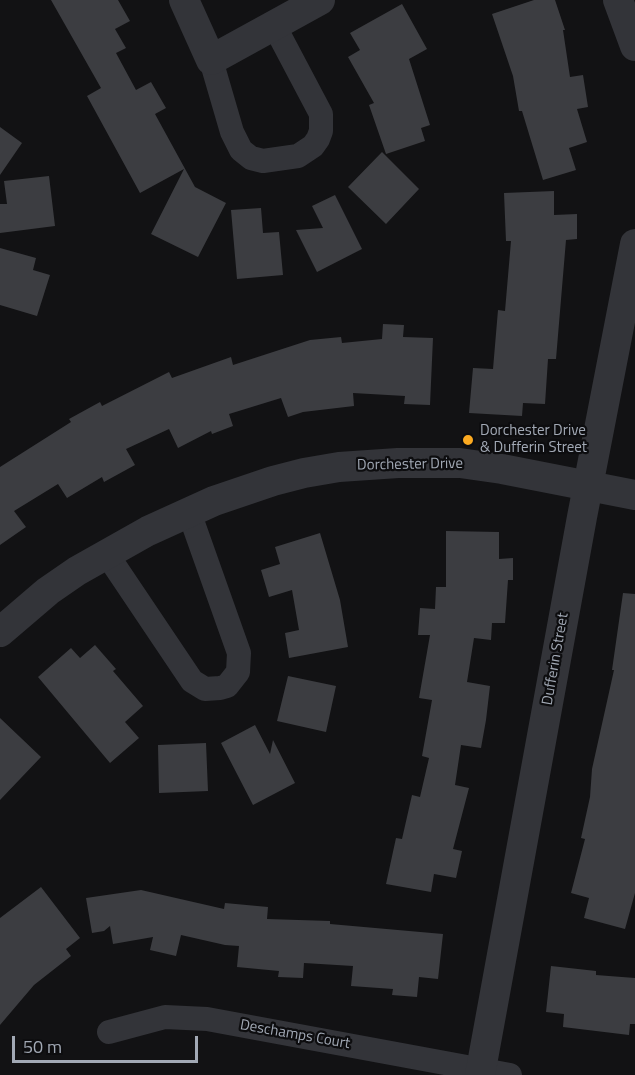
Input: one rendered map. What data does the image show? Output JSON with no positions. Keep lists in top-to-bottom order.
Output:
{
  "streets": {
    "street": ["Dorchester Drive", "Dufferin Street", "Deschamps Court"]
  },
  "crossings": [
    ["Dorchester Drive", "Dufferin Street"],
    ["Dufferin Street", "Deschamps Court"]
  ],
  "places": ["Dorchester Drive & Dufferin Street"],
  "scale_bar": "50 m"
}
